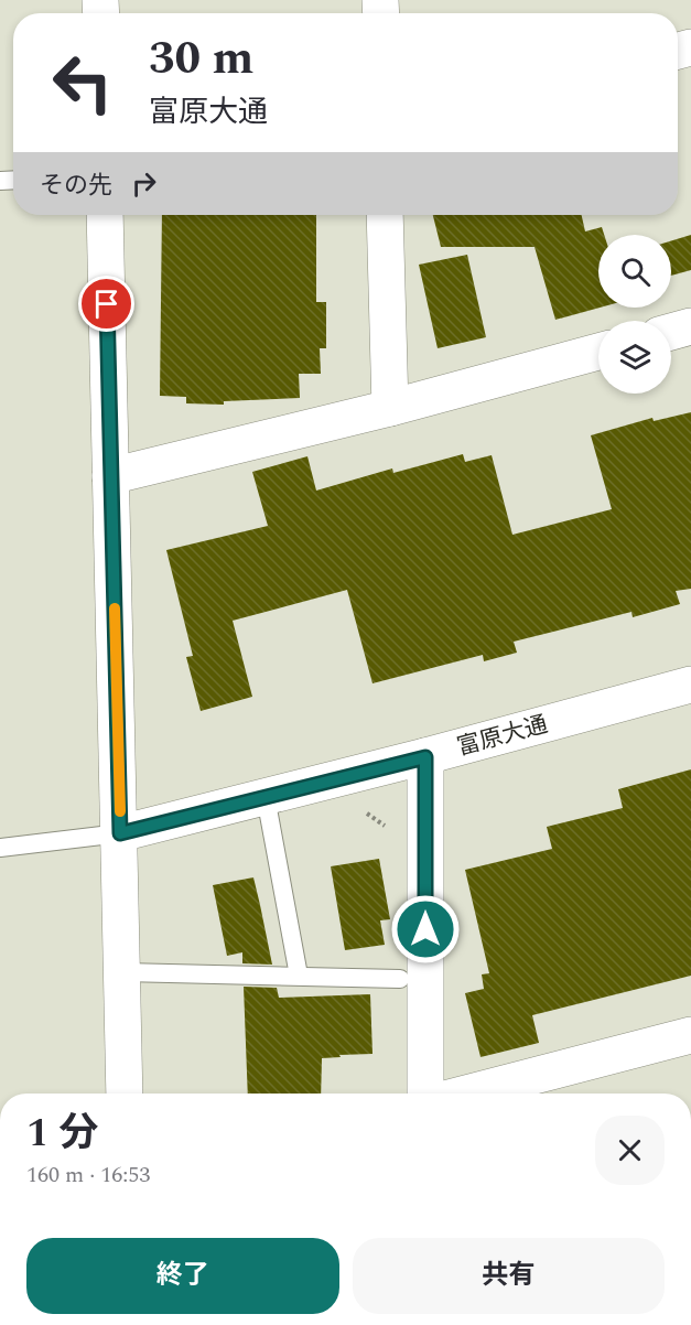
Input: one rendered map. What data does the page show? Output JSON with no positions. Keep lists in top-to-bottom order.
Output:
{
  "streets": {
    "street": ["富原大通"]
  },
  "page": {
    "turn": ["30 m", "富原大通"],
    "then": "その先",
    "heading": ["1 分", "160 m · 16:53"],
    "buttons": ["終了", "共有"]
  }
}
